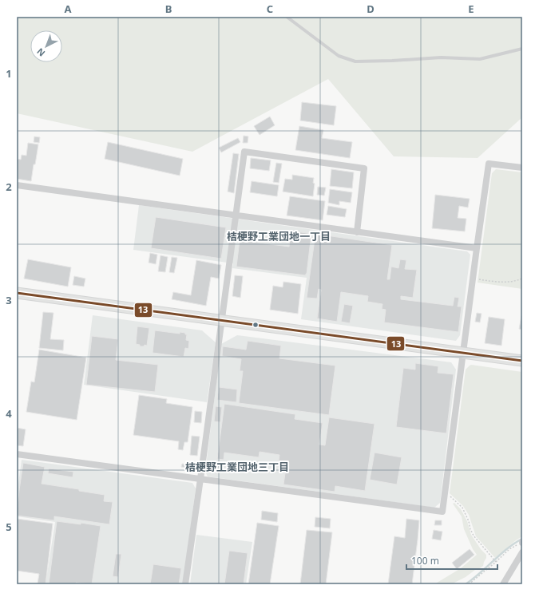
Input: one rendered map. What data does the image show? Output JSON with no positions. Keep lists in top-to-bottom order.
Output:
{
  "districts": ["桔梗野工業団地一丁目", "桔梗野工業団地三丁目"],
  "lines": ["transit line 13"],
  "scale_bar": "100 m",
  "north": "bottom left",
  "grid": {
    "columns": [
      "A",
      "B",
      "C",
      "D",
      "E"
    ],
    "rows": [
      "1",
      "2",
      "3",
      "4",
      "5"
    ]
  }
}
